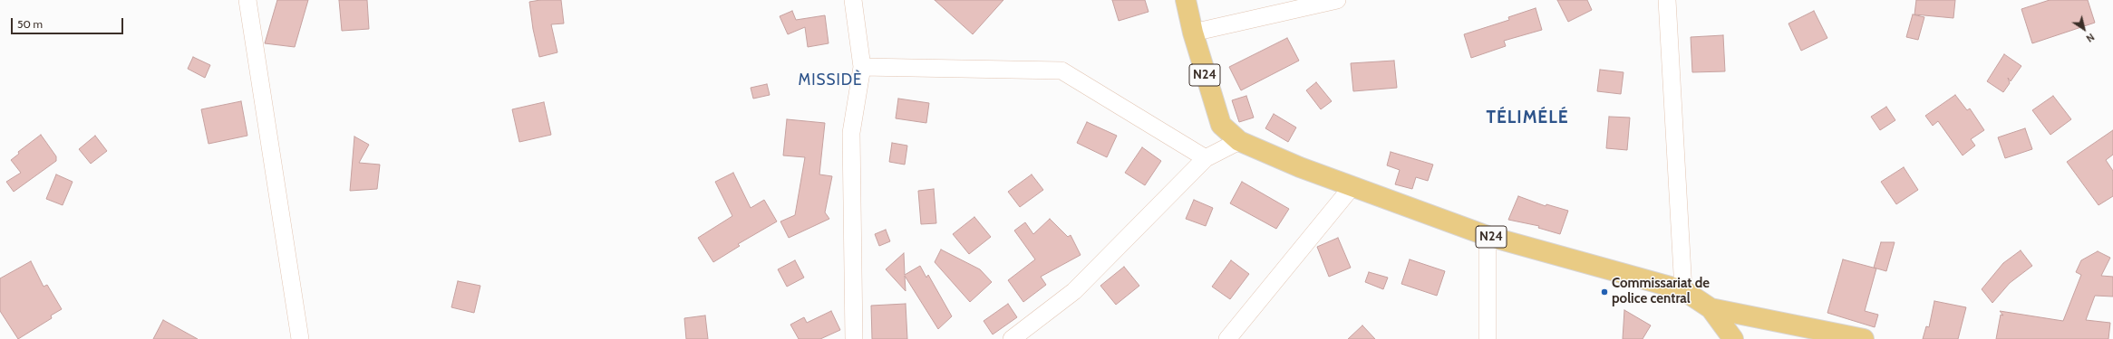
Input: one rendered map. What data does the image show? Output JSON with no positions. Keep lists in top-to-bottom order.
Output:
{
  "streets": {
    "main road": ["N24"]
  },
  "districts": ["MISSIDÈ", "TÉLIMÉLÉ"],
  "places": ["Commissariat de police central"],
  "scale_bar": "50 m",
  "north": "bottom right"
}
